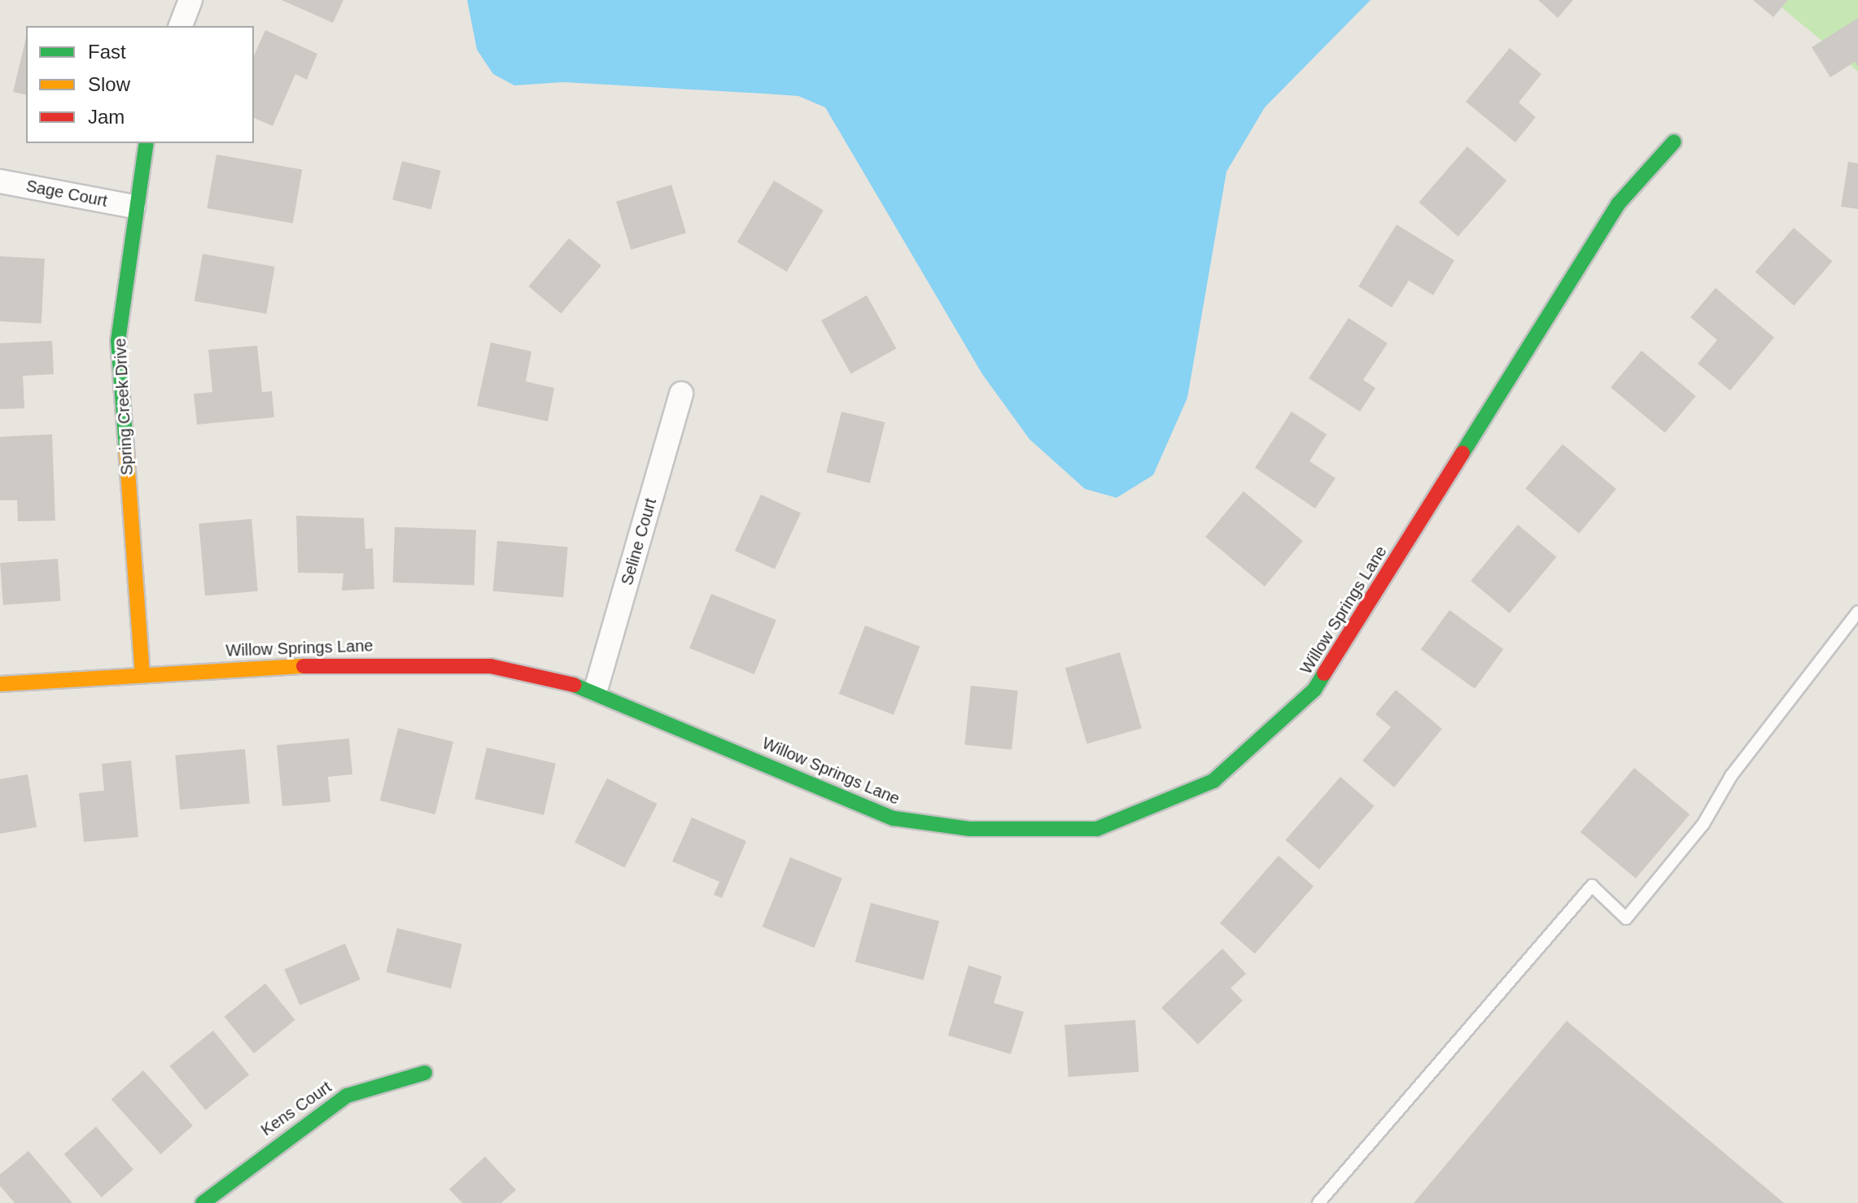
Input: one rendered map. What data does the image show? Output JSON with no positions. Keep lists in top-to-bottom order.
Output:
{
  "streets": {
    "street": [
      "Sage Court",
      "Spring Creek Drive",
      "Seline Court",
      "Willow Springs Lane",
      "Kens Court"
    ]
  },
  "crossings": [
    ["Sage Court", "Spring Creek Drive"],
    ["Spring Creek Drive", "Willow Springs Lane"],
    ["Seline Court", "Willow Springs Lane"]
  ],
  "legend": ["Fast", "Slow", "Jam"]
}
